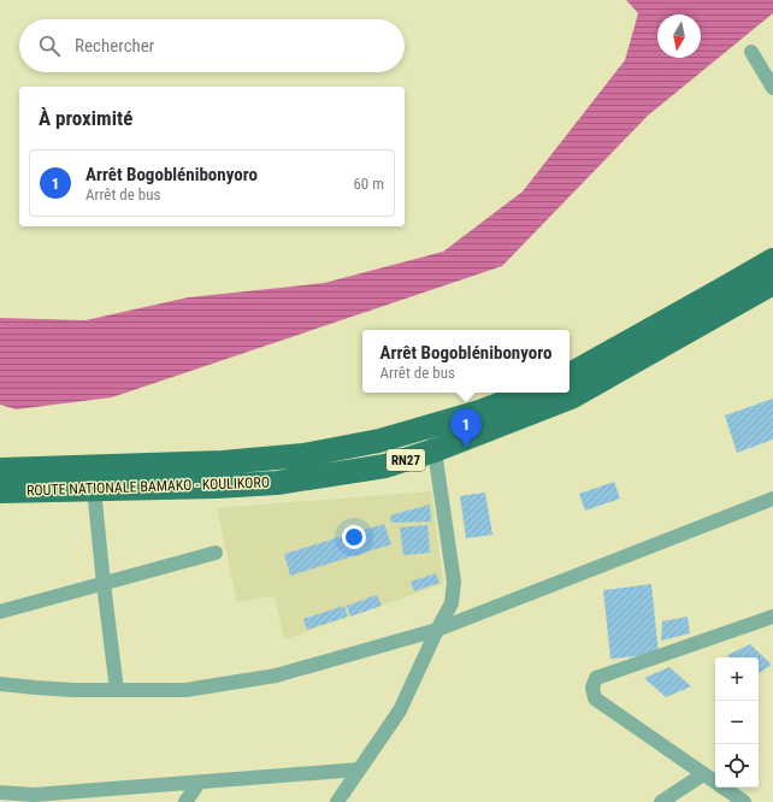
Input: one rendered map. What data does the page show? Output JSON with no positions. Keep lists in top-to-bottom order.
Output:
{
  "streets": {
    "main road": ["RN27", "ROUTE NATIONALE BAMAKO - KOULIKORO"]
  },
  "north": "bottom",
  "page": {
    "search": "Rechercher",
    "heading": "À proximité",
    "list": [
      {
        "mark": "1",
        "name": "Arrêt Bogoblénibonyoro",
        "note": "Arrêt de bus",
        "value": "60 m"
      }
    ],
    "popup": ["Arrêt Bogoblénibonyoro", "Arrêt de bus"],
    "pins": "1",
    "map_buttons": ["+", "−"]
  }
}
